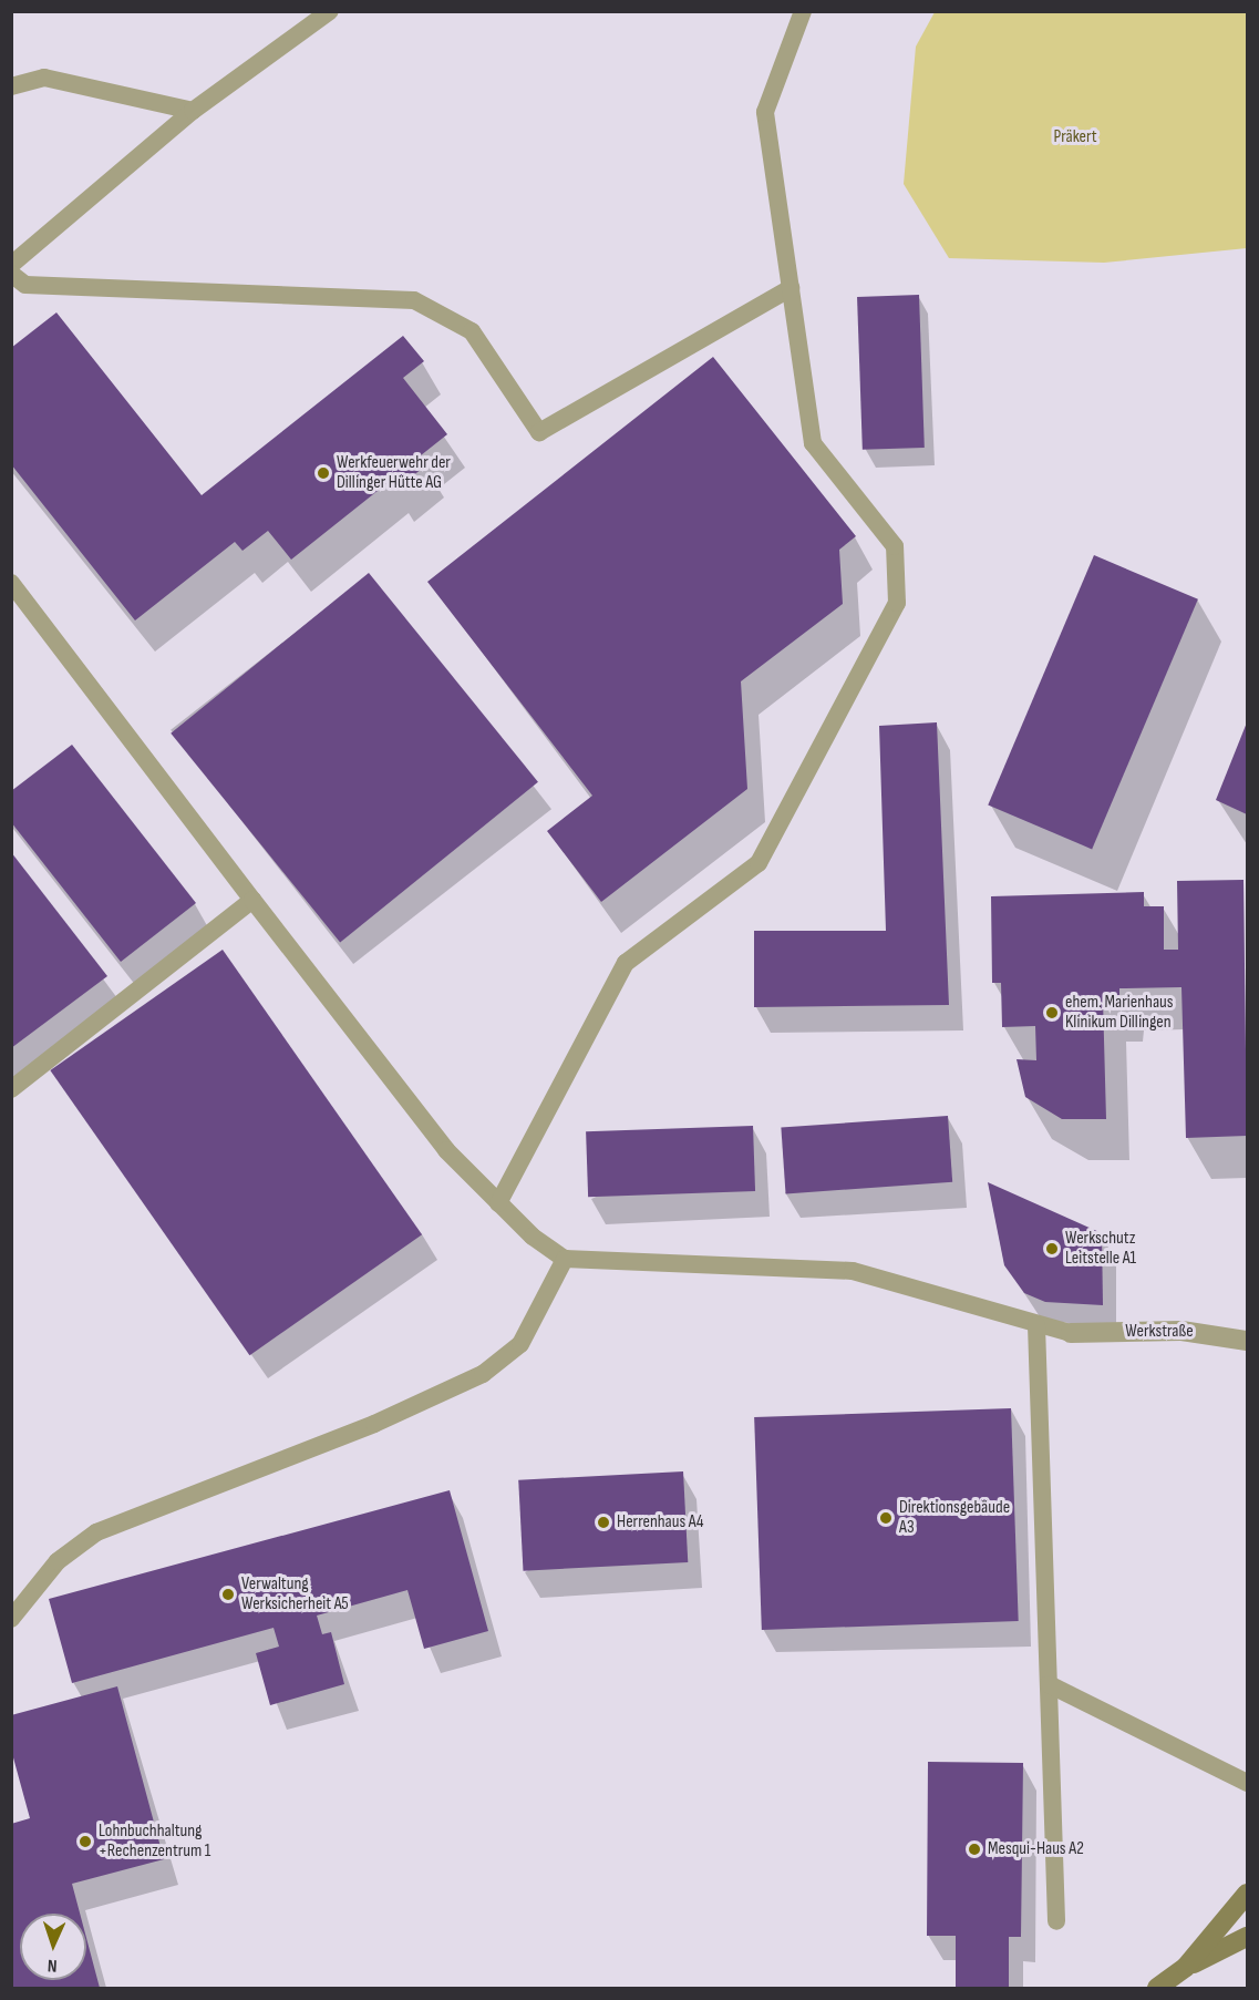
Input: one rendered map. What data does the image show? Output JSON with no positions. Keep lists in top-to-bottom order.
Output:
{
  "streets": {
    "street": ["Werkstraße"]
  },
  "parks": ["Präkert"],
  "places": [
    "Werkfeuerwehr der Dillinger Hütte AG",
    "ehem. Marienhaus Klinikum Dillingen",
    "Werkschutz Leitstelle A1",
    "Direktionsgebäude A3",
    "Herrenhaus A4",
    "Verwaltung Werksicherheit A5",
    "Lohnbuchhaltung +Rechenzentrum 1",
    "Mesqui-Haus A2"
  ],
  "north": "bottom"
}
